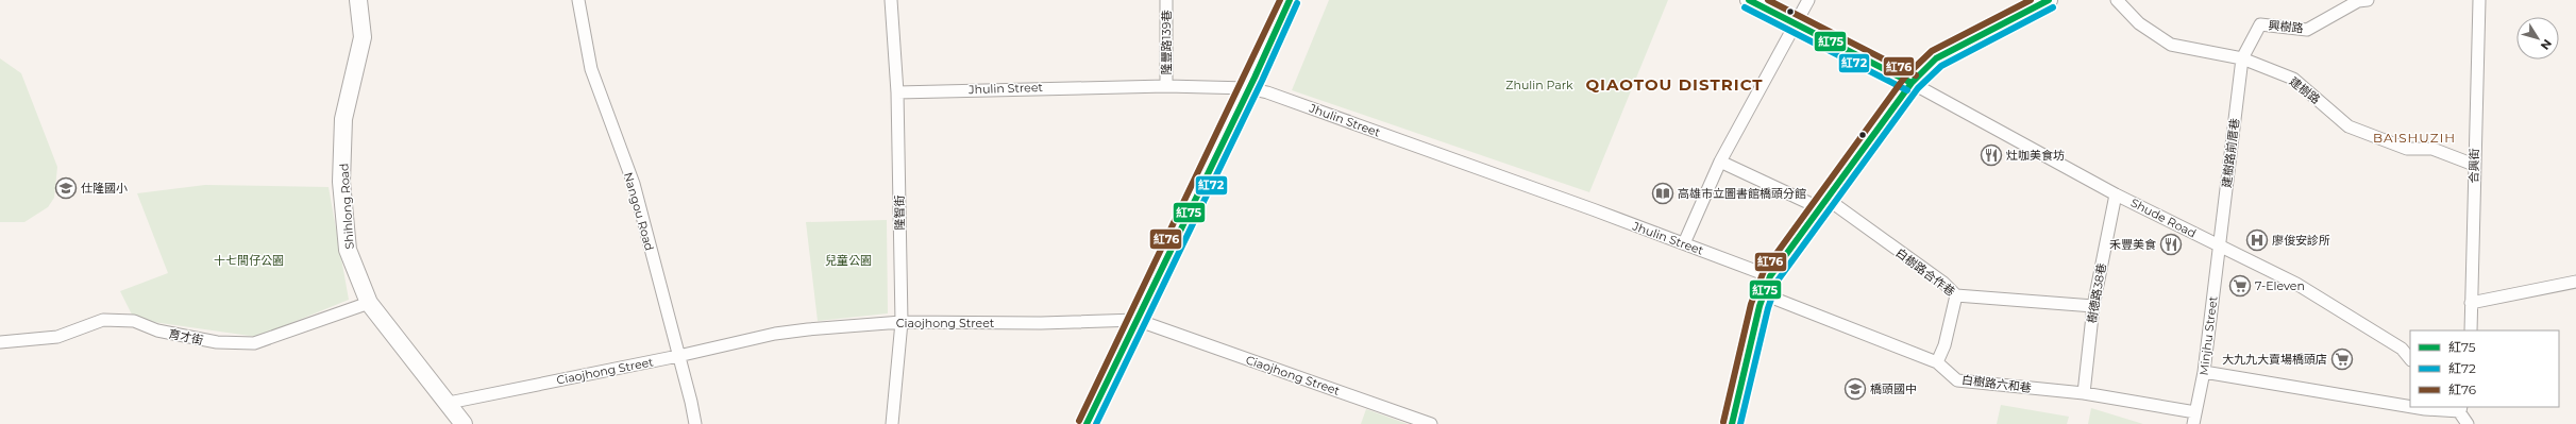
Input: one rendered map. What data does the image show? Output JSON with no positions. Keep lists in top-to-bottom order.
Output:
{
  "streets": {
    "street": [
      "興樹路",
      "隆豐路139巷",
      "Jhulin Street",
      "建樹路",
      "建樹路前厝巷",
      "合興街",
      "Shihlong Road",
      "Nangou Road",
      "隆智街",
      "Shude Road",
      "白樹路合作巷",
      "樹德路38巷",
      "Ciaojhong Street",
      "Minjhu Street",
      "育才街",
      "白樹路六和巷"
    ]
  },
  "crossings": [
    ["興樹路", "建樹路"],
    ["興樹路", "建樹路前厝巷"],
    ["隆豐路139巷", "Jhulin Street"],
    ["Jhulin Street", "隆智街"],
    ["建樹路", "建樹路前厝巷"],
    ["建樹路", "合興街"],
    ["建樹路前厝巷", "Shude Road"],
    ["建樹路前厝巷", "Minjhu Street"],
    ["Shihlong Road", "Ciaojhong Street"],
    ["Shihlong Road", "育才街"],
    ["Nangou Road", "Ciaojhong Street"],
    ["隆智街", "Ciaojhong Street"],
    ["Shude Road", "樹德路38巷"],
    ["Shude Road", "Minjhu Street"],
    ["白樹路合作巷", "樹德路38巷"],
    ["樹德路38巷", "白樹路六和巷"],
    ["Minjhu Street", "白樹路六和巷"]
  ],
  "districts": ["QIAOTOU DISTRICT", "BAISHUZIH"],
  "parks": ["Zhulin Park", "十七間仔公園", "兒童公園"],
  "places": {
    "restaurant": ["灶咖美食坊", "禾豐美食"],
    "school or university": ["仕隆國小", "橋頭國中"],
    "library": ["高雄市立圖書館橋頭分館"],
    "hospital": ["廖俊安診所"],
    "supermarket": ["7-Eleven", "大九九大賣場橋頭店"]
  },
  "lines": ["transit line 紅75", "transit line 紅76", "transit line 紅72"],
  "legend": ["紅75", "紅72", "紅76"],
  "north": "bottom right"
}
